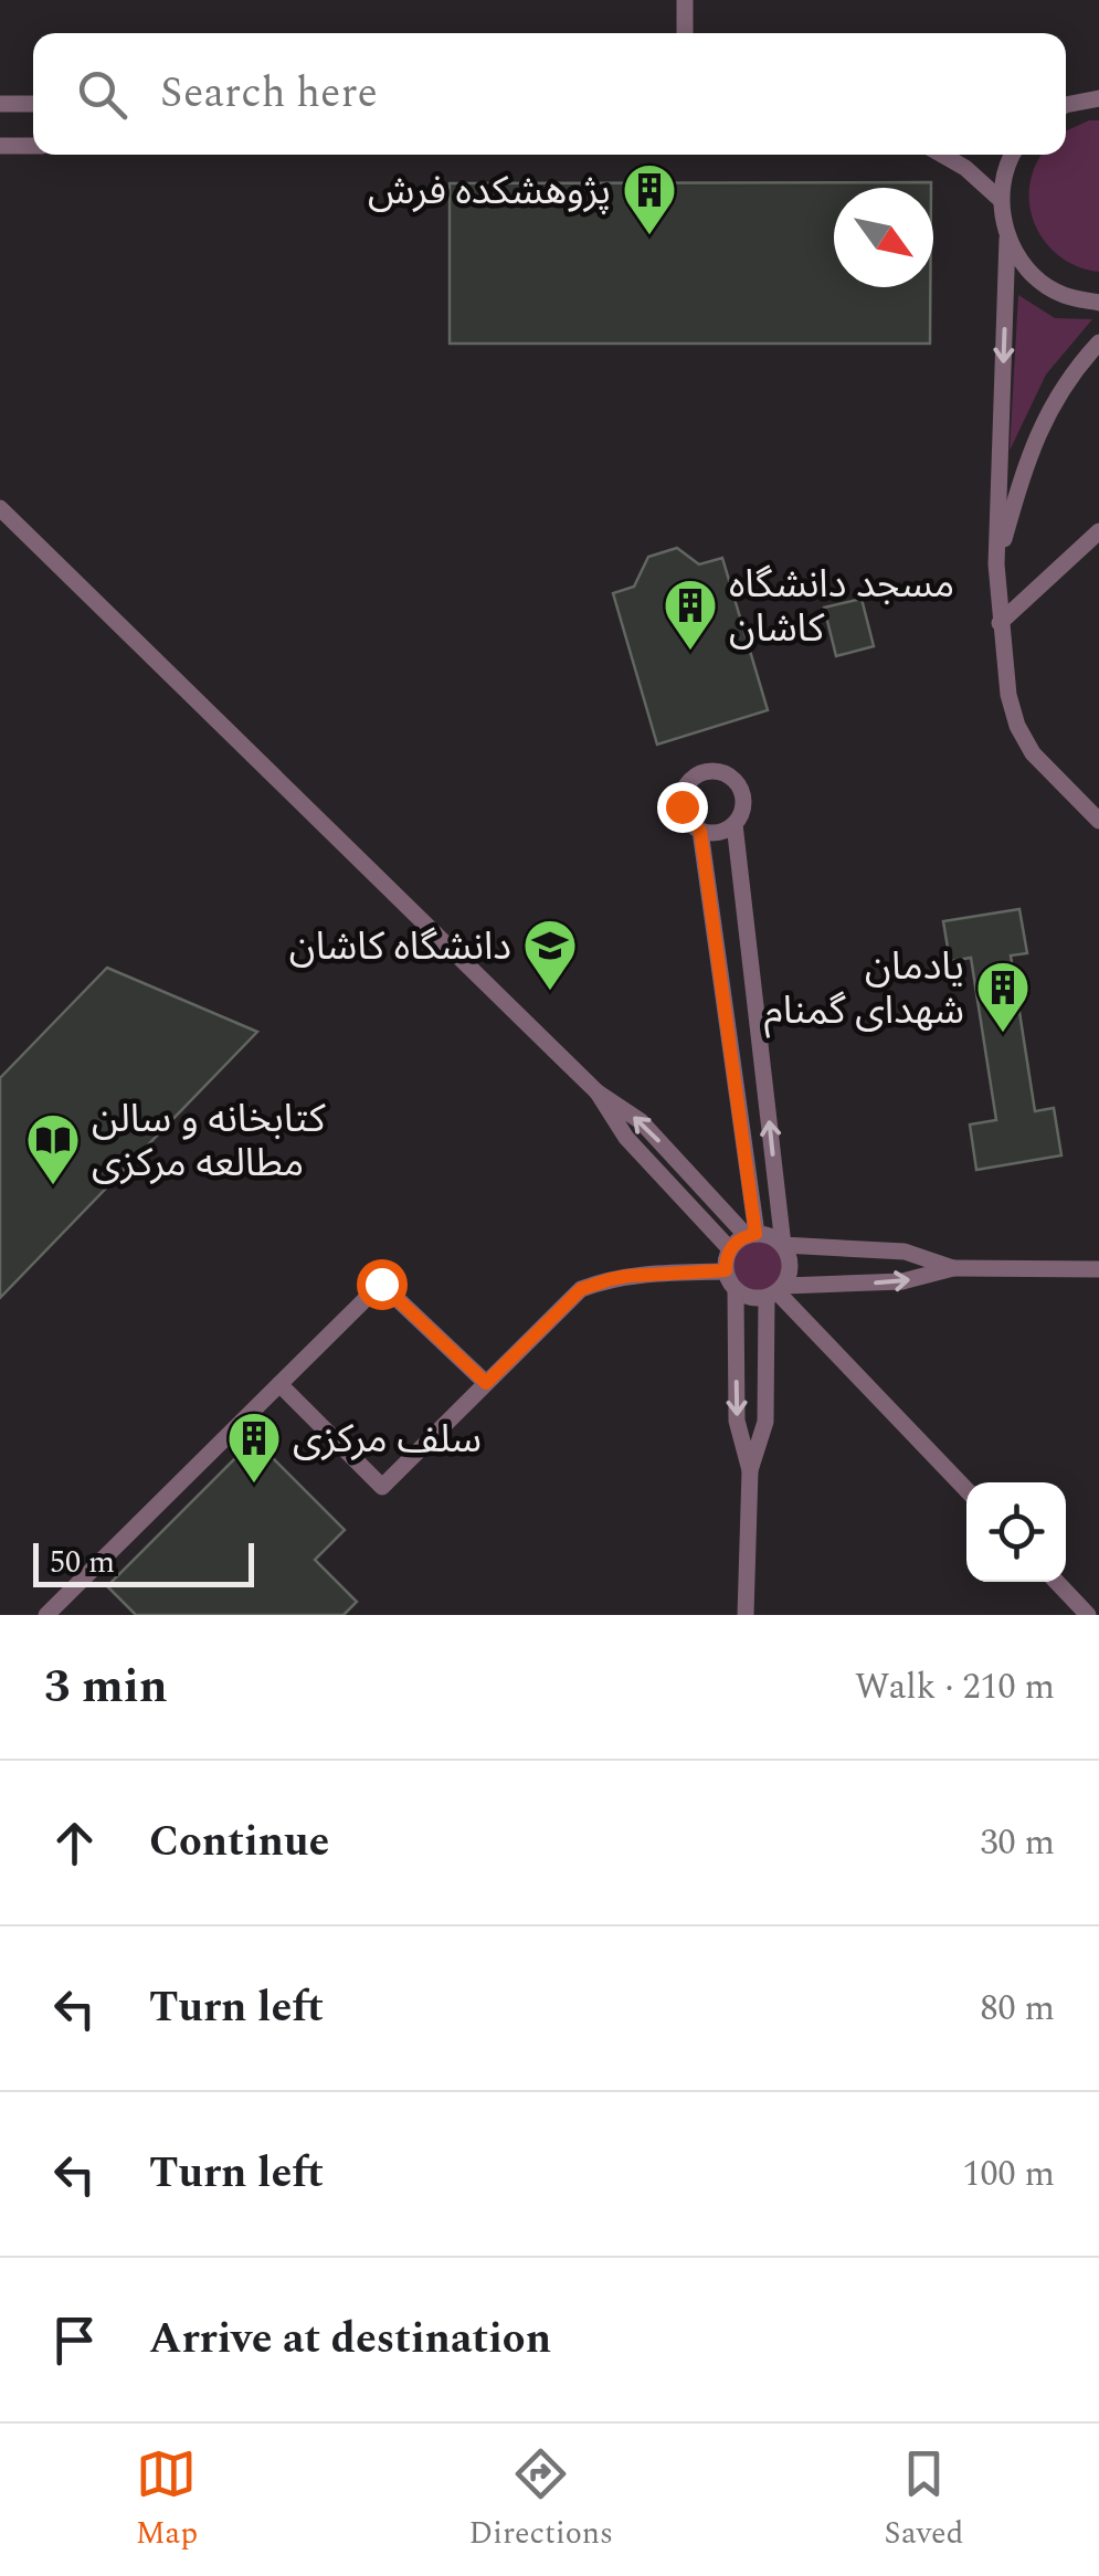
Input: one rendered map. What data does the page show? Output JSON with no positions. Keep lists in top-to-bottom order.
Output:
{
  "places": {
    "building": [
      "پژوهشکده فرش",
      "مسجد دانشگاه کاشان",
      "یادمان شهدای گمنام",
      "سلف مرکزی"
    ],
    "school or university": ["دانشگاه کاشان"],
    "library": ["کتابخانه و سالن مطالعه مرکزی"]
  },
  "scale_bar": "50 m",
  "north": "bottom right",
  "page": {
    "search": "Search here",
    "scale": "50 m",
    "heading": ["3 min", "Walk · 210 m"],
    "list": [
      ["Continue", "30 m"],
      ["Turn left", "80 m"],
      ["Turn left", "100 m"],
      "Arrive at destination"
    ],
    "nav": ["Map", "Directions", "Saved"]
  }
}
